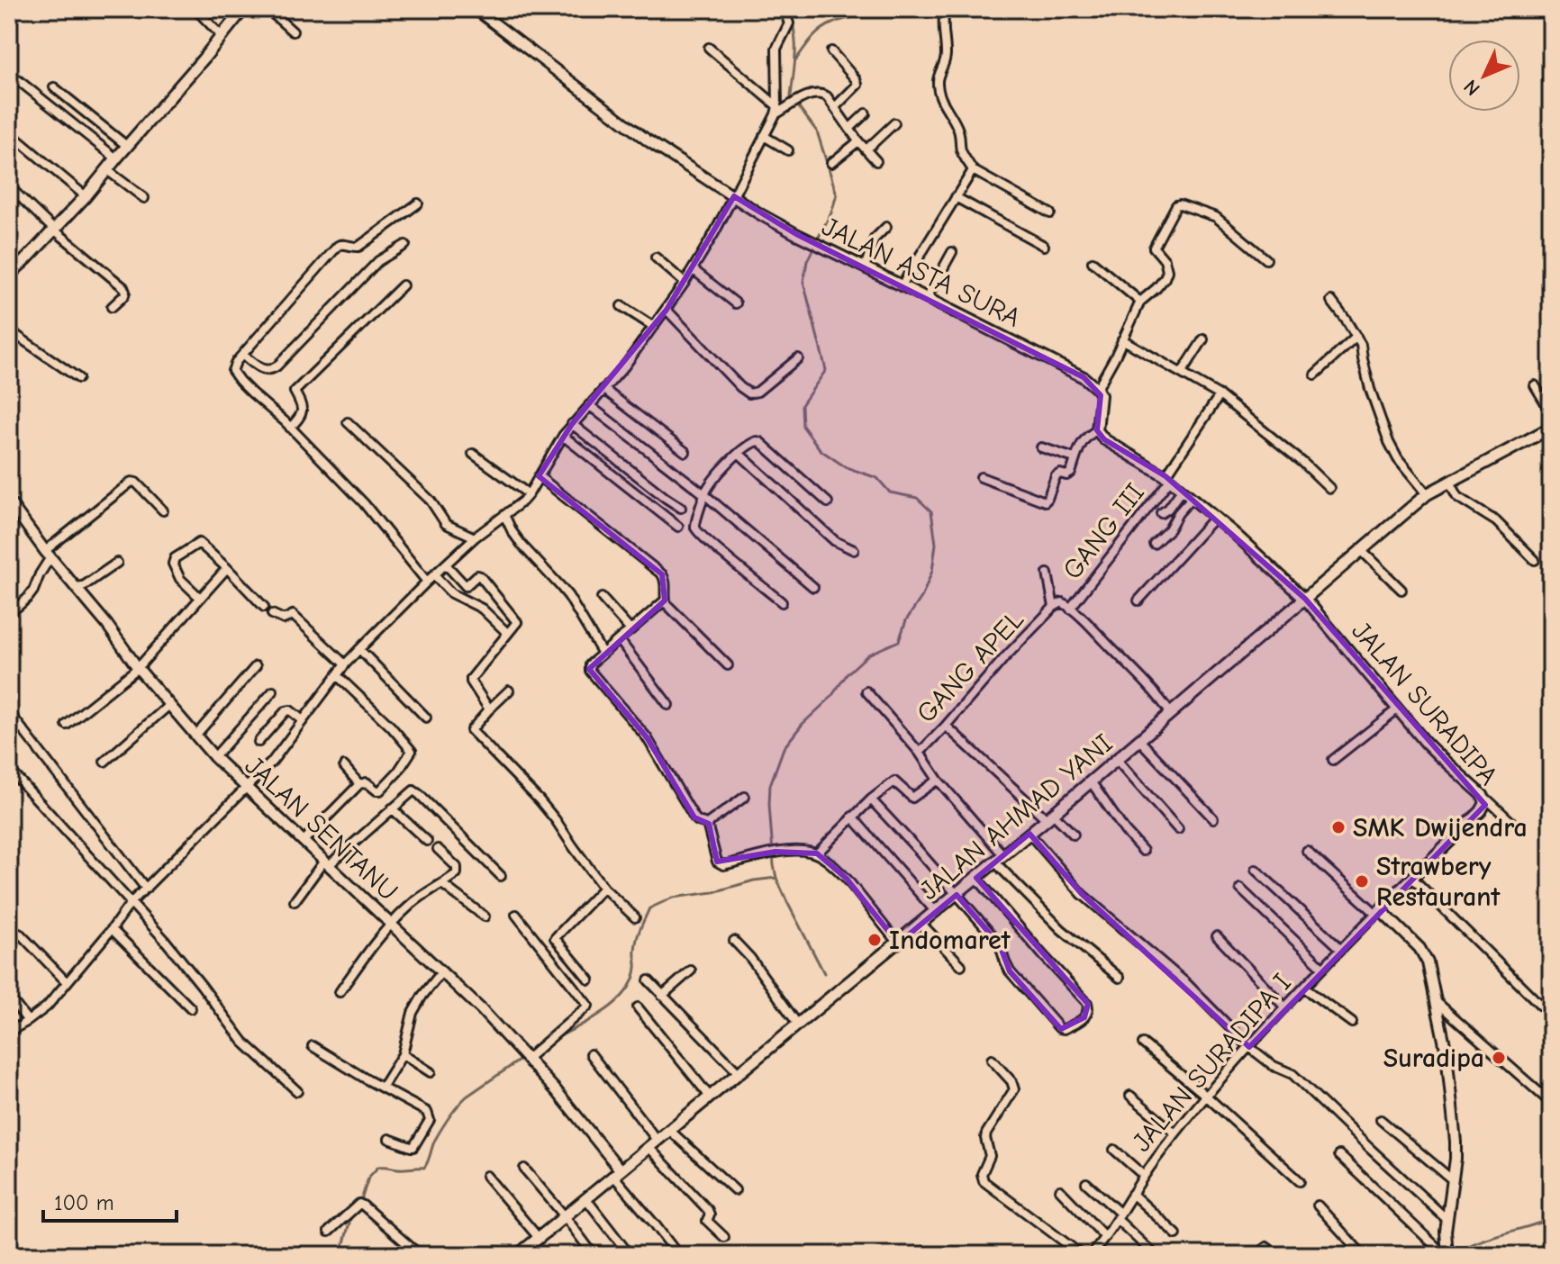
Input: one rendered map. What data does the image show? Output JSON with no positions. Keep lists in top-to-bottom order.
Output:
{
  "streets": {
    "main road": ["JALAN AHMAD YANI"],
    "street": [
      "JALAN ASTA SURA",
      "GANG III",
      "GANG APEL",
      "JALAN SURADIPA",
      "JALAN SENTANU",
      "JALAN SURADIPA I"
    ]
  },
  "crossings": [
    ["GANG APEL", "JALAN AHMAD YANI"],
    ["JALAN SURADIPA", "JALAN AHMAD YANI"],
    ["JALAN SURADIPA", "JALAN SURADIPA I"],
    ["JALAN AHMAD YANI", "JALAN SENTANU"]
  ],
  "places": [
    "SMK Dwijendra",
    "Strawbery Restaurant",
    "Indomaret",
    "Suradipa"
  ],
  "scale_bar": "100 m",
  "north": "bottom left"
}
